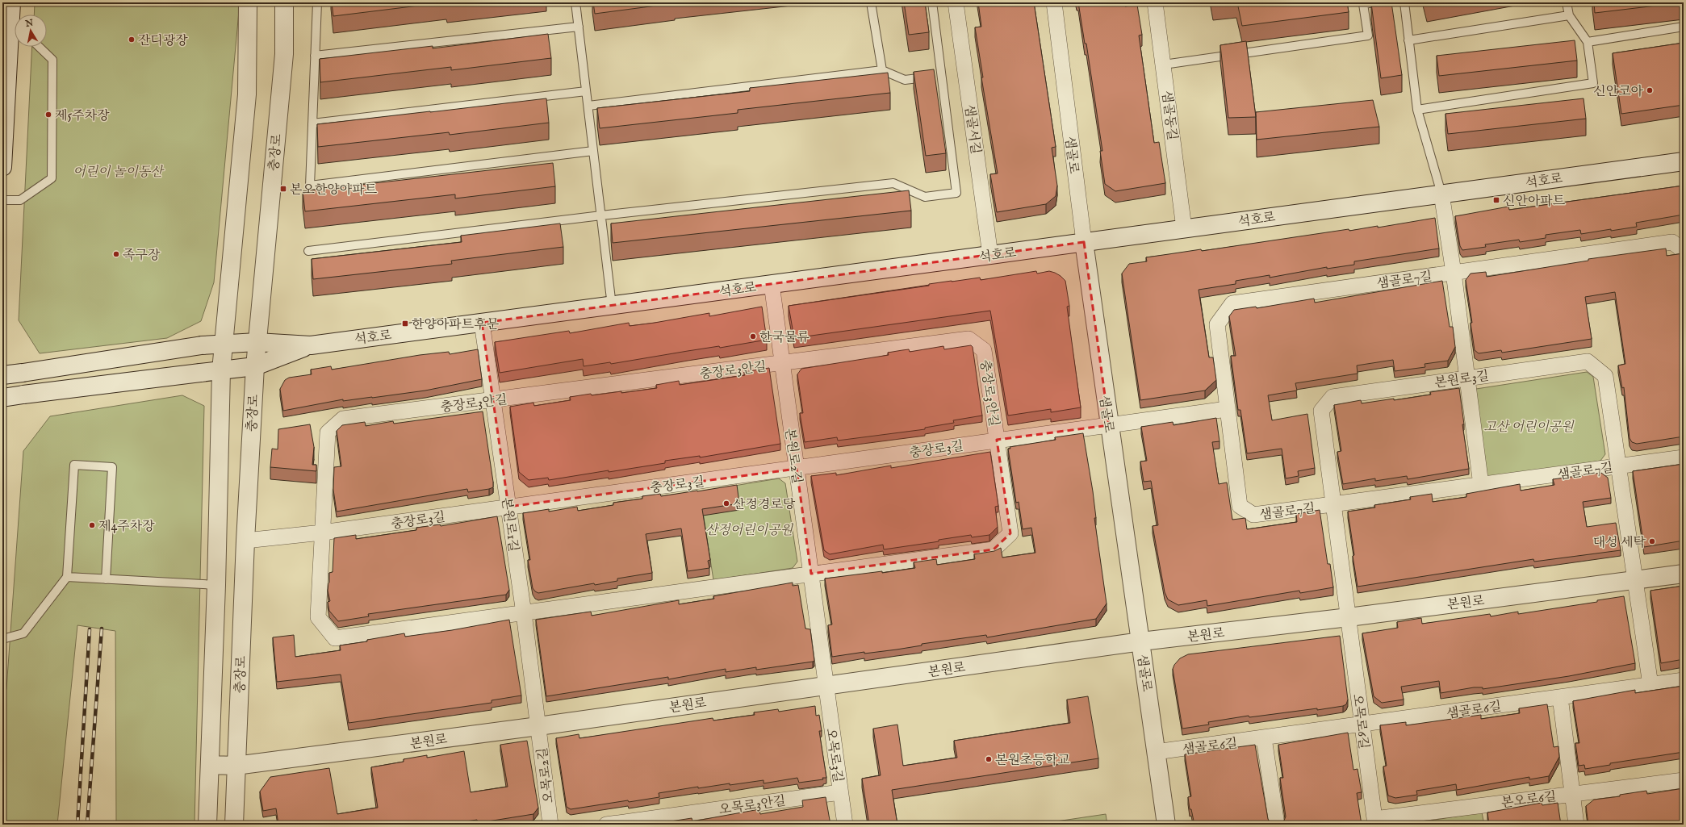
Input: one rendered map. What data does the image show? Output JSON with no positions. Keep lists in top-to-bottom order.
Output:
{
  "streets": {
    "street": [
      "샘골동길",
      "샘골서길",
      "충장로",
      "샘골로",
      "석호로",
      "샘골로7길",
      "충장로3안길",
      "본원로3길",
      "충장로3길",
      "본원로2길",
      "본원로1길",
      "본원로",
      "샘골로6길",
      "오목로6길",
      "오목로3길",
      "오목로2길",
      "본오로6길",
      "오목로3안길"
    ]
  },
  "crossings": [
    ["샘골동길", "석호로"],
    ["샘골서길", "석호로"],
    ["충장로", "석호로"],
    ["충장로", "충장로3길"],
    ["충장로", "본원로"],
    ["샘골로", "석호로"],
    ["샘골로", "충장로3길"],
    ["샘골로", "본원로"],
    ["샘골로", "샘골로6길"],
    ["석호로", "본원로2길"],
    ["석호로", "본원로1길"],
    ["샘골로7길", "본원로3길"],
    ["충장로3안길", "충장로3길"],
    ["충장로3안길", "본원로2길"],
    ["충장로3안길", "본원로1길"],
    ["본원로3길", "본원로"],
    ["본원로3길", "샘골로6길"],
    ["본원로3길", "오목로6길"],
    ["충장로3길", "본원로2길"],
    ["충장로3길", "본원로1길"],
    ["본원로2길", "본원로"],
    ["본원로2길", "오목로3길"],
    ["본원로1길", "본원로"],
    ["본원로1길", "오목로2길"],
    ["본원로", "오목로6길"],
    ["본원로", "오목로3길"],
    ["본원로", "오목로2길"],
    ["샘골로6길", "오목로6길"],
    ["오목로6길", "본오로6길"],
    ["오목로3길", "오목로3안길"]
  ],
  "parks": ["어린이 놀이동산", "고산 어린이공원", "산정어린이공원"],
  "places": {
    "other": [
      "잔디광장",
      "신안코아",
      "제5주차장",
      "족구장",
      "한국물류",
      "산정경로당",
      "제4주차장",
      "대성 세탁",
      "본원초등학교"
    ],
    "transit": ["본오한양아파트", "신안아파트", "한양아파트후문"]
  },
  "north": "top"
}
